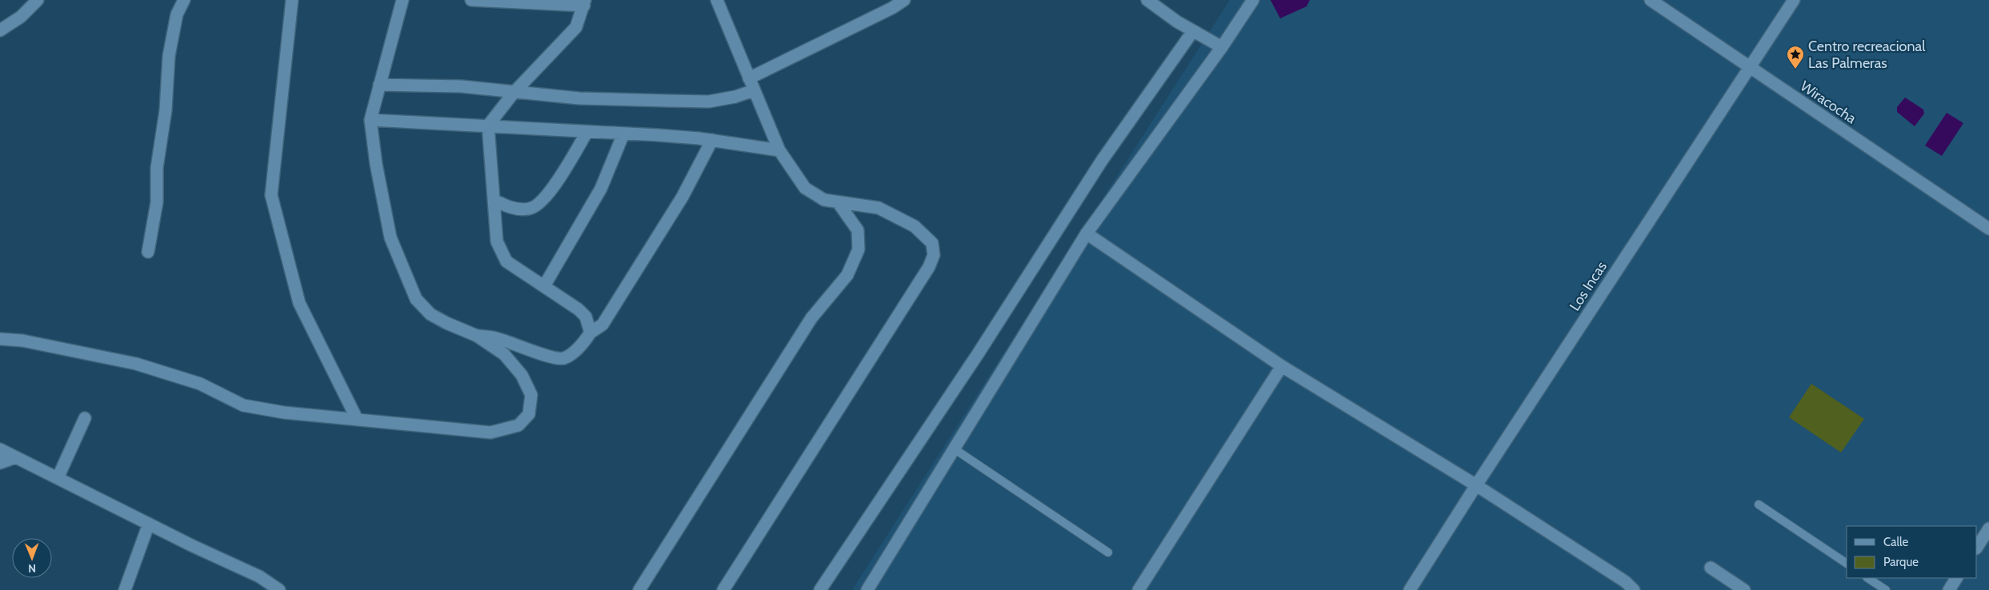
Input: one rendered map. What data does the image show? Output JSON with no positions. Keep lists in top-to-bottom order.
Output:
{
  "streets": {
    "street": ["Wiracocha", "Los Incas"]
  },
  "crossings": [
    ["Wiracocha", "Los Incas"]
  ],
  "places": {
    "place": ["Centro recreacional Las Palmeras"]
  },
  "legend": ["Calle", "Parque"],
  "north": "bottom"
}
